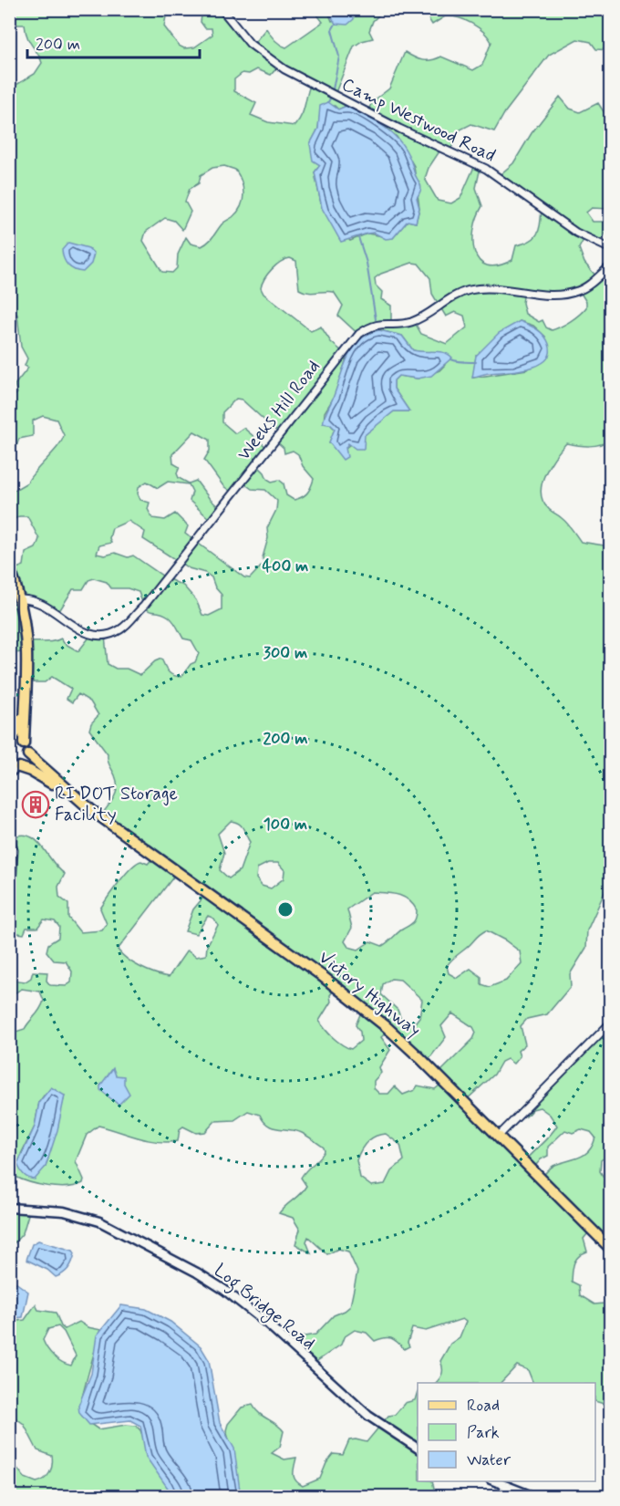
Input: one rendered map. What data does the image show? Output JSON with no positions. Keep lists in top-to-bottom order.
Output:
{
  "streets": {
    "main road": ["Victory Highway"],
    "street": ["Camp Westwood Road", "Weeks Hill Road", "Log Bridge Road"]
  },
  "places": {
    "building": ["RI DOT Storage Facility"]
  },
  "legend": ["Road", "Park", "Water"],
  "scale_bar": "200 m",
  "rings": [
    "400 m",
    "300 m",
    "200 m",
    "100 m"
  ]
}
